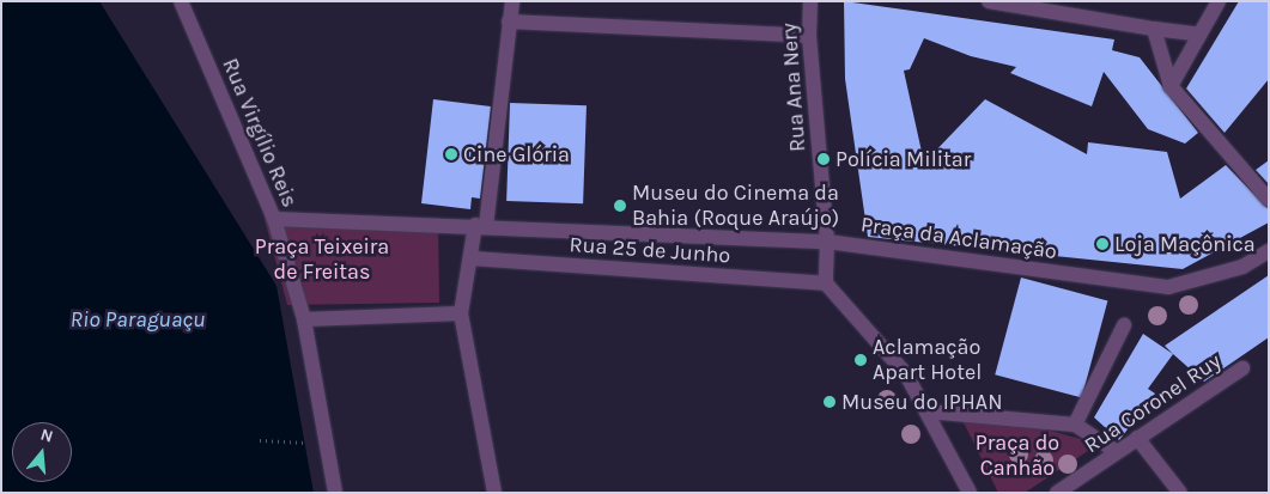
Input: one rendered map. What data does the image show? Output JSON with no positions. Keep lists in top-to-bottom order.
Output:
{
  "streets": {
    "street": [
      "Rua Ana Nery",
      "Rua Virgílio Reis",
      "Praça da Aclamação",
      "Rua 25 de Junho",
      "Rua Coronel Ruy"
    ]
  },
  "crossings": [
    ["Rua Ana Nery", "Praça da Aclamação"],
    ["Rua Ana Nery", "Rua 25 de Junho"],
    ["Praça da Aclamação", "Rua 25 de Junho"]
  ],
  "water": ["Rio Paraguaçu"],
  "parks": ["Praça Teixeira de Freitas", "Praça do Canhão"],
  "places": [
    "Cine Glória",
    "Polícia Militar",
    "Museu do Cinema da Bahia (Roque Araújo)",
    "Loja Maçônica",
    "Aclamação Apart Hotel",
    "Museu do IPHAN"
  ],
  "north": "top"
}
